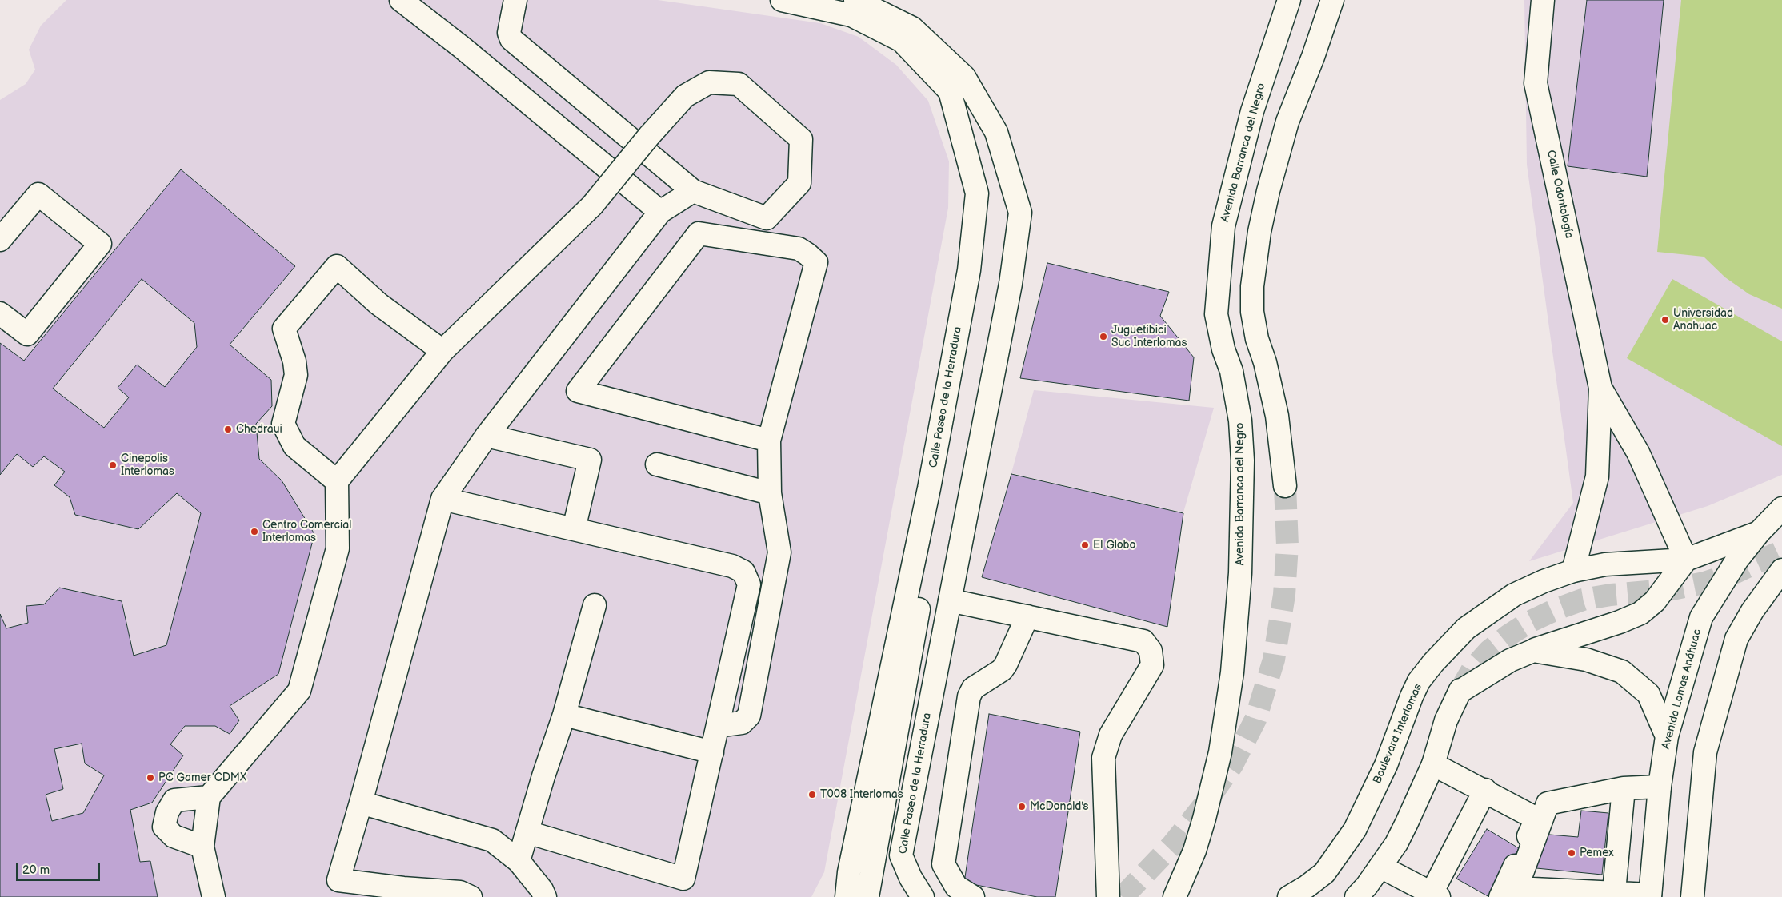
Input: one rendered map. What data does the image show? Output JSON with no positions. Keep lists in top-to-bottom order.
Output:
{
  "streets": {
    "main road": [
      "Avenida Barranca del Negro",
      "Calle Odontología",
      "Calle Paseo de la Herradura",
      "Avenida Lomas Anáhuac",
      "Boulevard Interlomas"
    ]
  },
  "crossings": [
    ["Avenida Lomas Anáhuac", "Boulevard Interlomas"]
  ],
  "places": [
    "Universidad Anahuac",
    "Juguetibici Suc Interlomas",
    "Chedraui",
    "Cinepolis Interlomas",
    "Centro Comercial Interlomas",
    "El Globo",
    "PC Gamer CDMX",
    "T008 Interlomas",
    "McDonald's",
    "Pemex"
  ],
  "scale_bar": "20 m"
}
